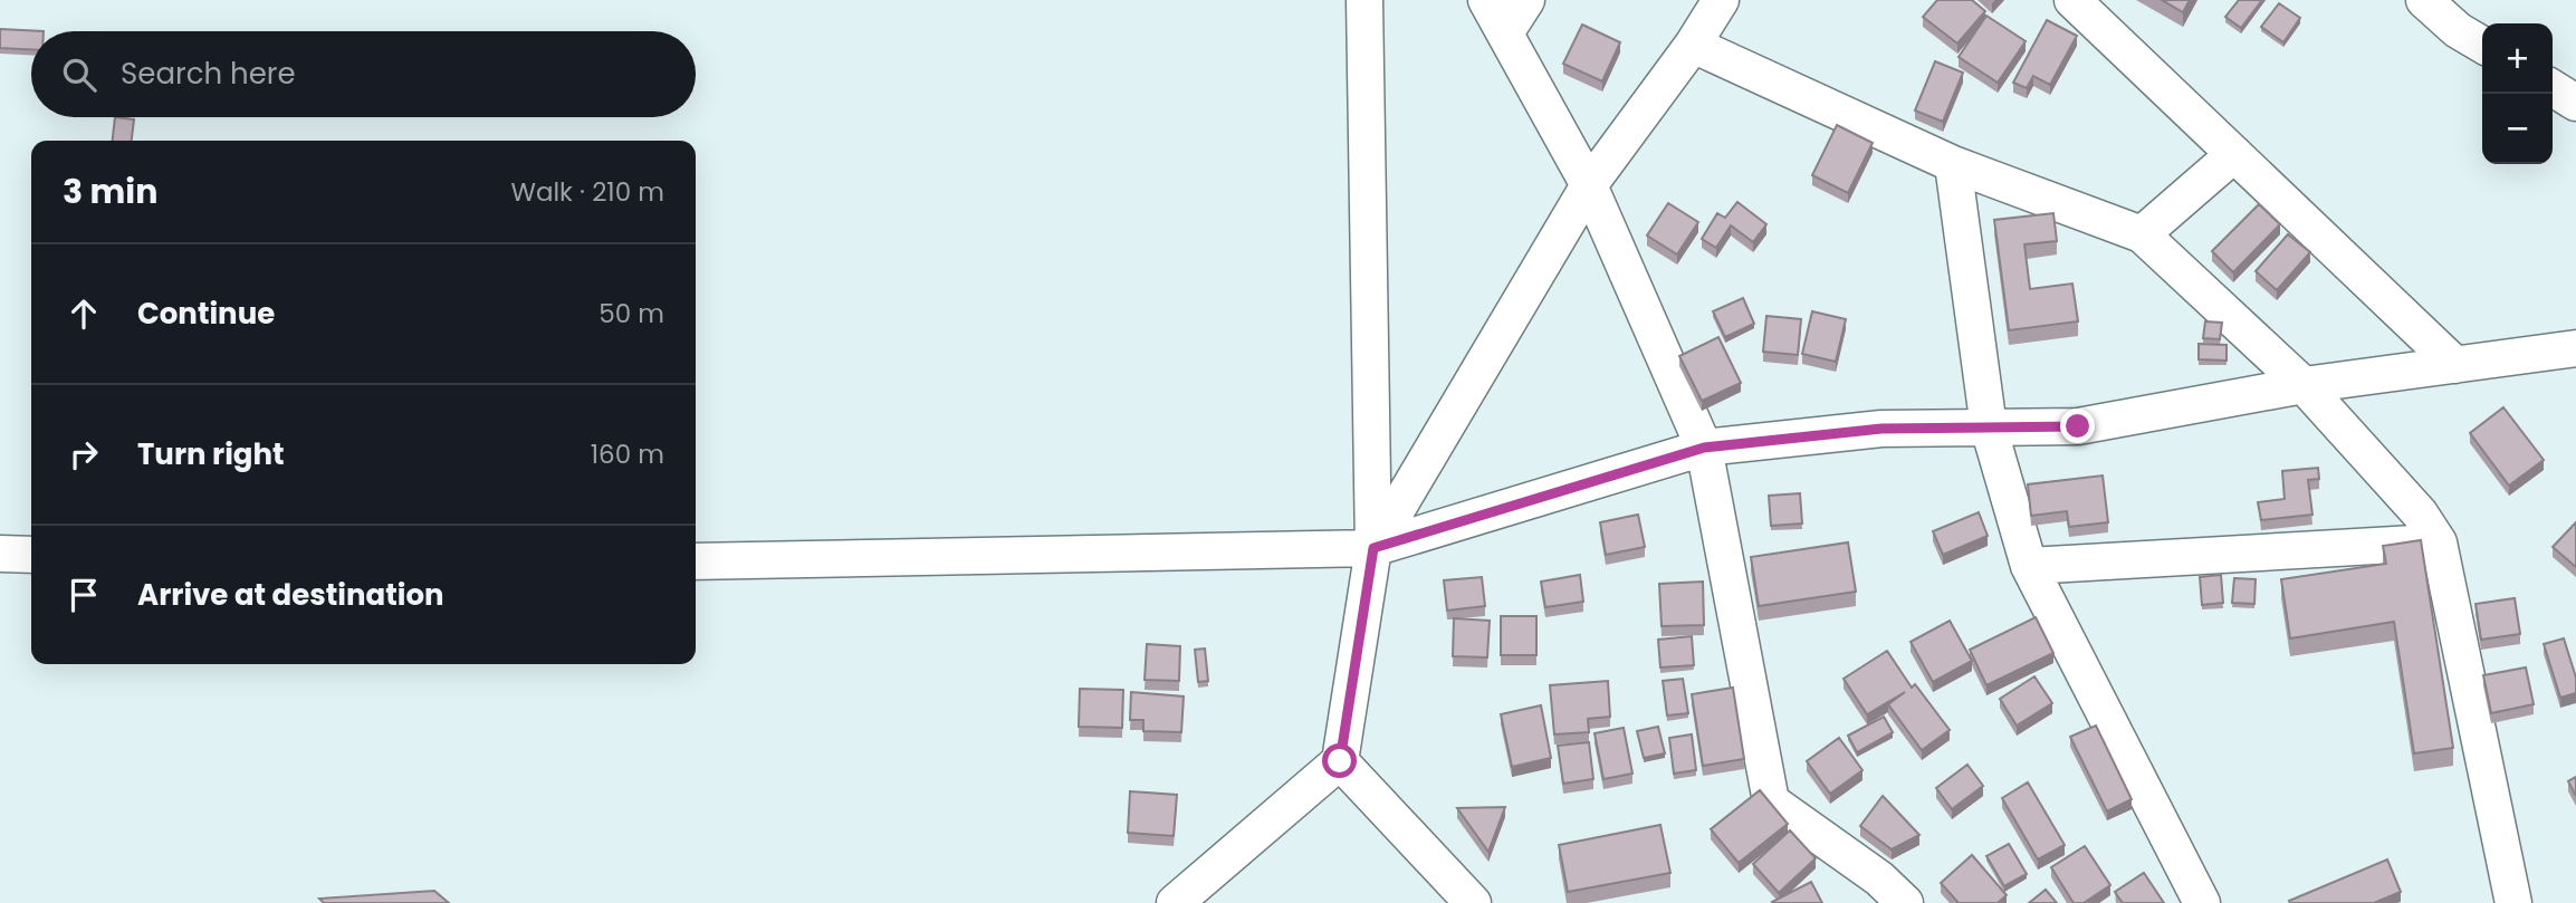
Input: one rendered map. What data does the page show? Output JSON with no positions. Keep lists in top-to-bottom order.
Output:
{
  "page": {
    "map_buttons": ["+", "−"],
    "search": "Search here",
    "heading": ["3 min", "Walk · 210 m"],
    "list": [
      ["Continue", "50 m"],
      ["Turn right", "160 m"],
      "Arrive at destination"
    ]
  }
}
